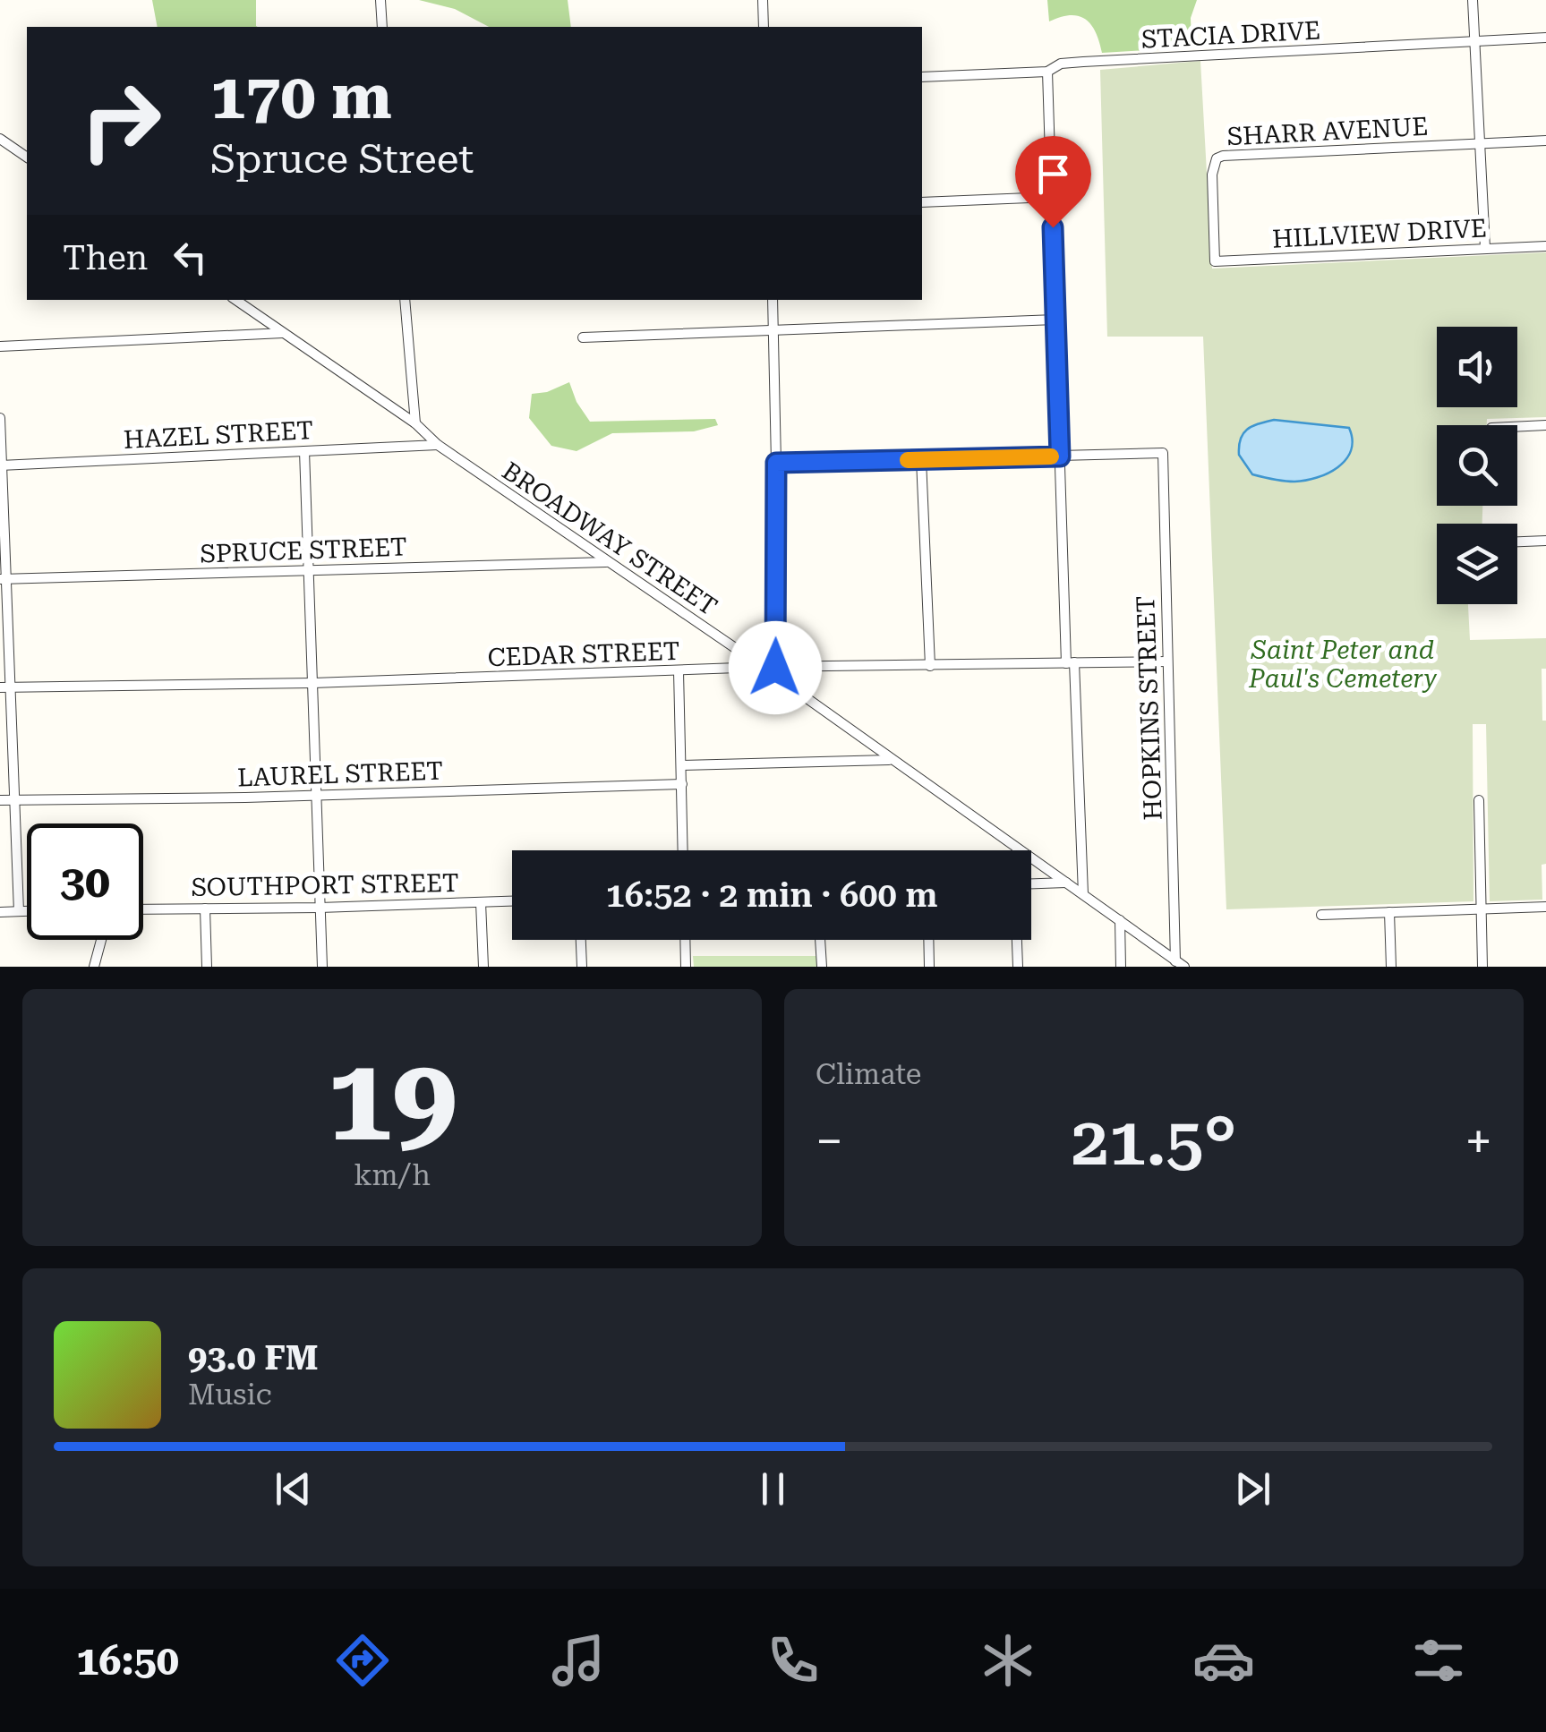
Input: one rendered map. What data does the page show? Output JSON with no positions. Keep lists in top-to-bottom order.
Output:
{
  "streets": {
    "street": [
      "STACIA DRIVE",
      "SHARR AVENUE",
      "HILLVIEW DRIVE",
      "HAZEL STREET",
      "BROADWAY STREET",
      "SPRUCE STREET",
      "CEDAR STREET",
      "HOPKINS STREET",
      "LAUREL STREET",
      "SOUTHPORT STREET"
    ]
  },
  "crossings": [
    ["SHARR AVENUE", "HILLVIEW DRIVE"],
    ["HAZEL STREET", "BROADWAY STREET"],
    ["BROADWAY STREET", "SPRUCE STREET"],
    ["BROADWAY STREET", "CEDAR STREET"],
    ["BROADWAY STREET", "HOPKINS STREET"],
    ["CEDAR STREET", "HOPKINS STREET"]
  ],
  "parks": ["Saint Peter and Paul's Cemetery"],
  "page": {
    "turn": ["170 m", "Spruce Street"],
    "then": "Then",
    "limit": "30",
    "trip": "16:52 · 2 min · 600 m",
    "tile": [
      ["19", "km/h"],
      "Climate"
    ],
    "heat": ["−", "21.5°", "+"],
    "song": ["93.0 FM", "Music"],
    "tabs": "16:50"
  }
}
